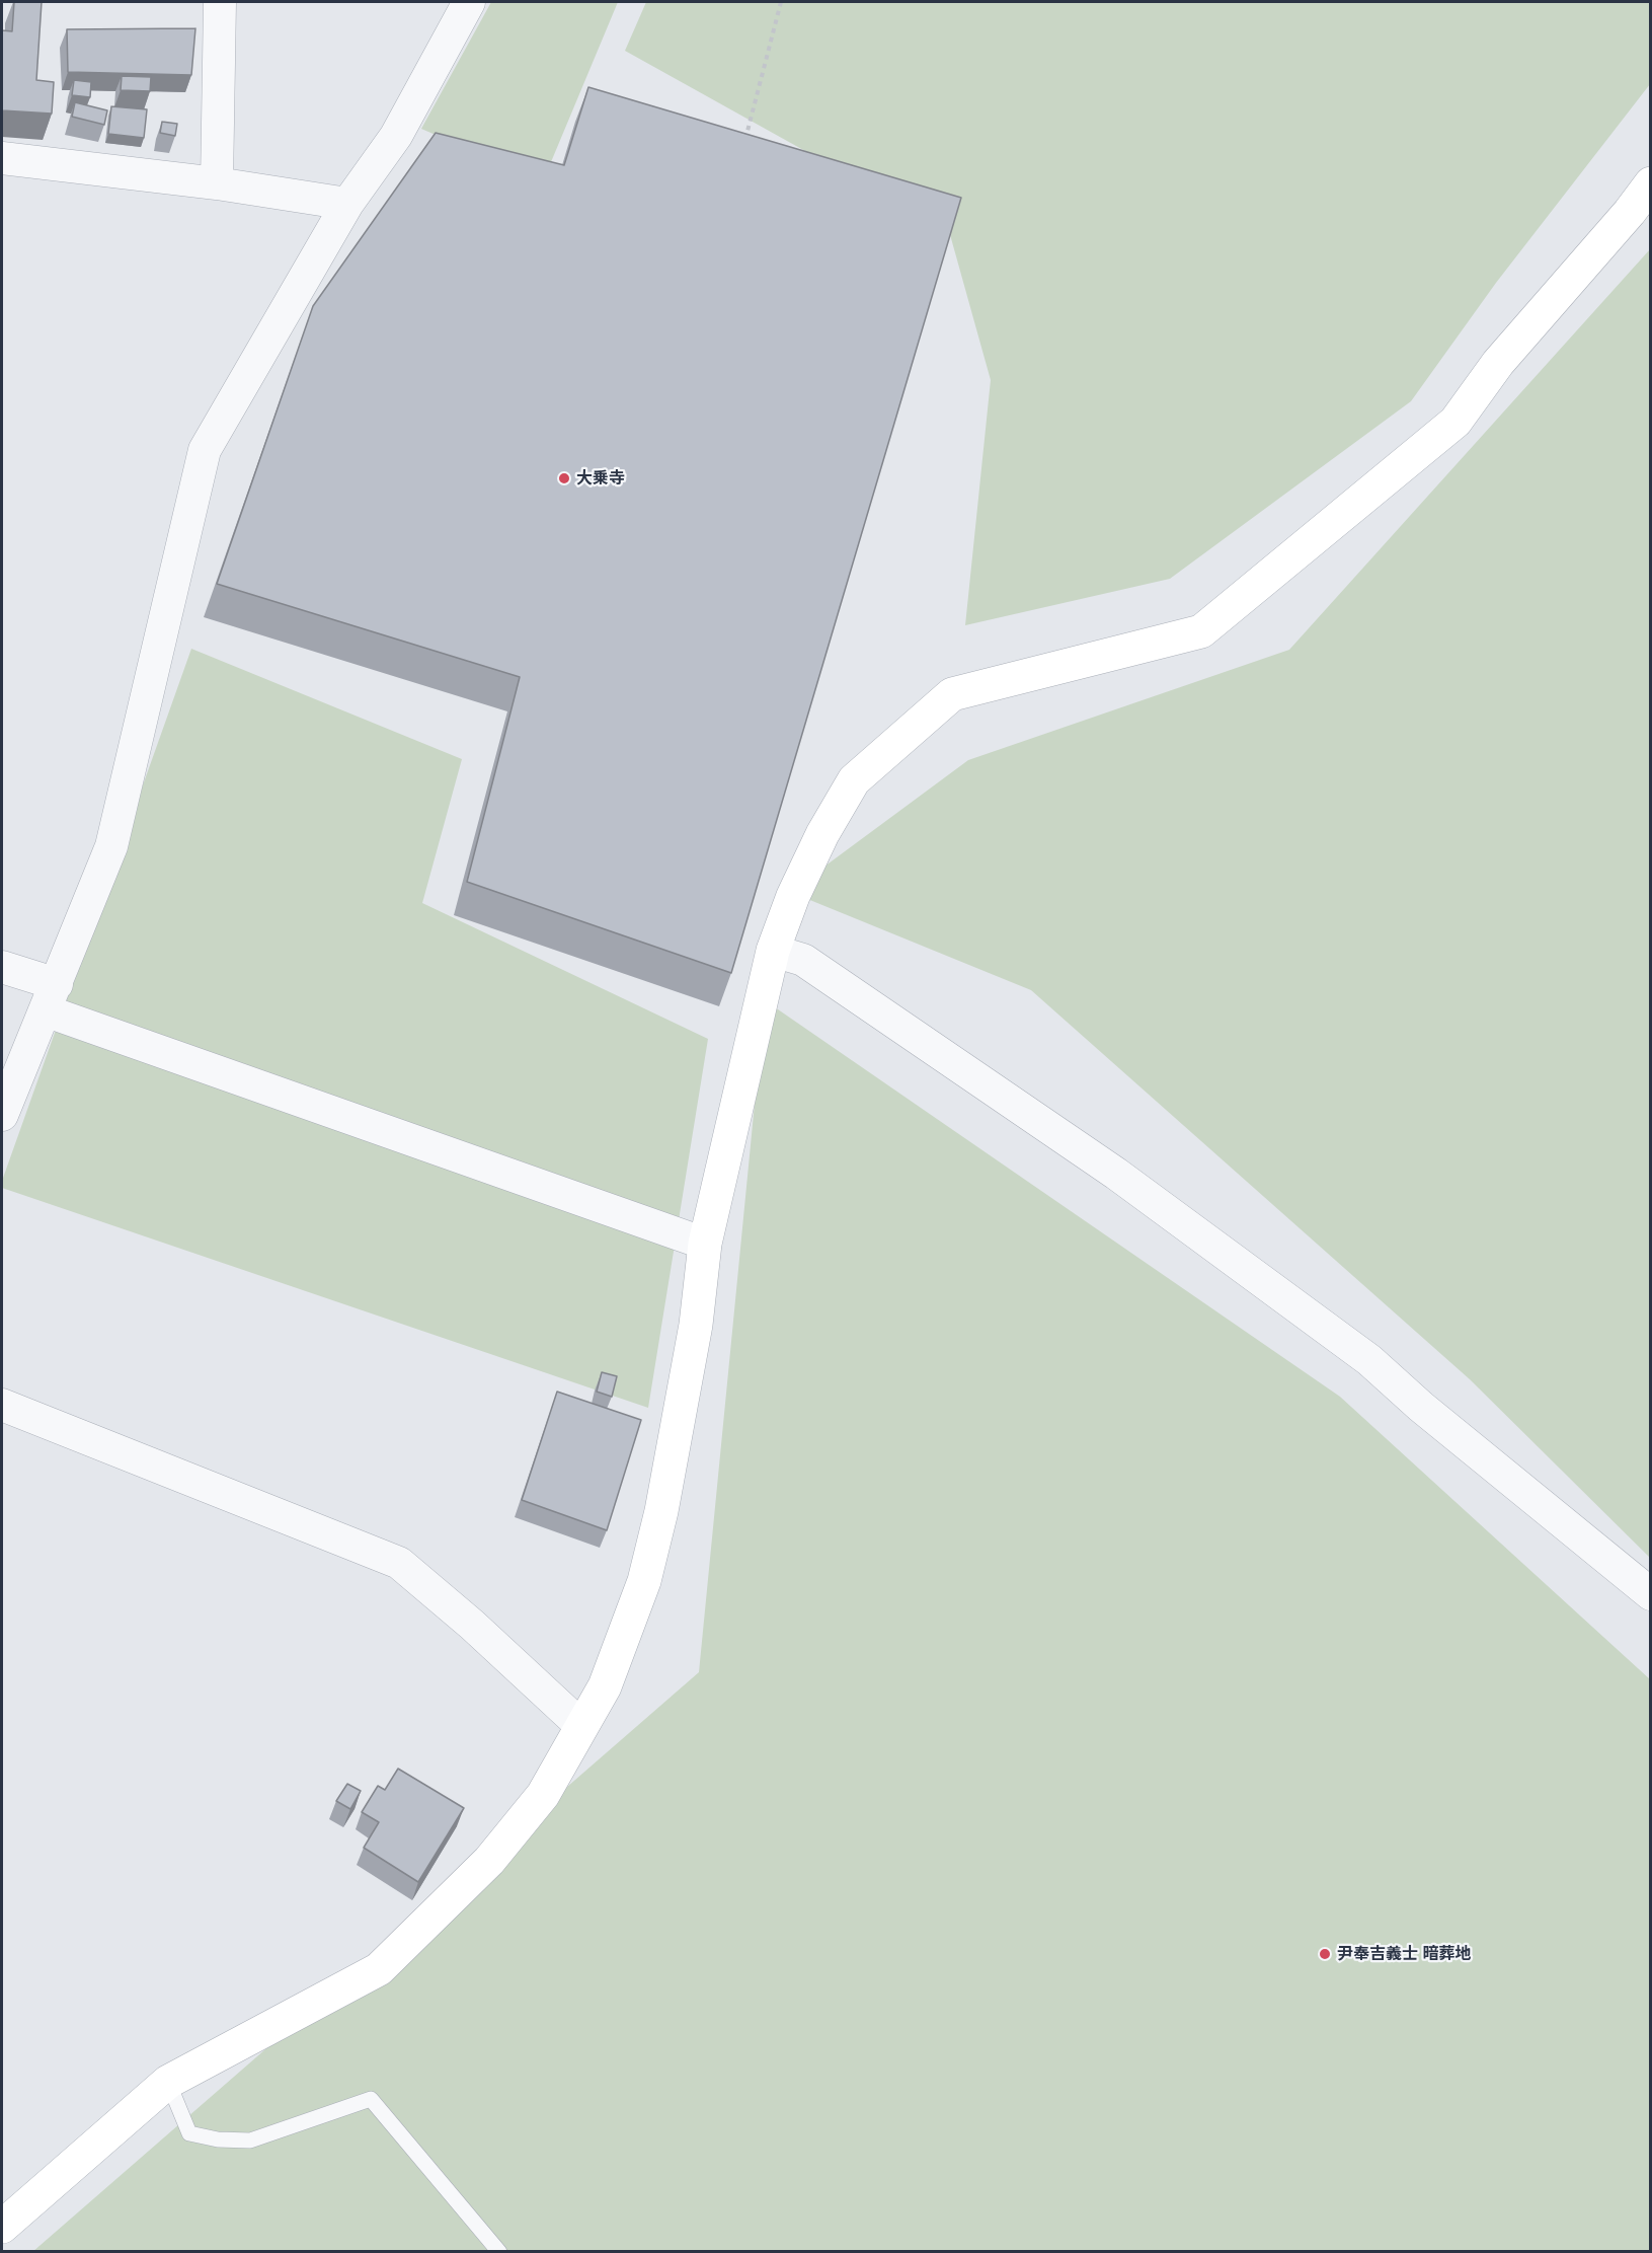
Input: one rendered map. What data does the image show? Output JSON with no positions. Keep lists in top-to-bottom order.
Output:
{
  "places": ["大乗寺", "尹奉吉義士 暗葬地"]
}
